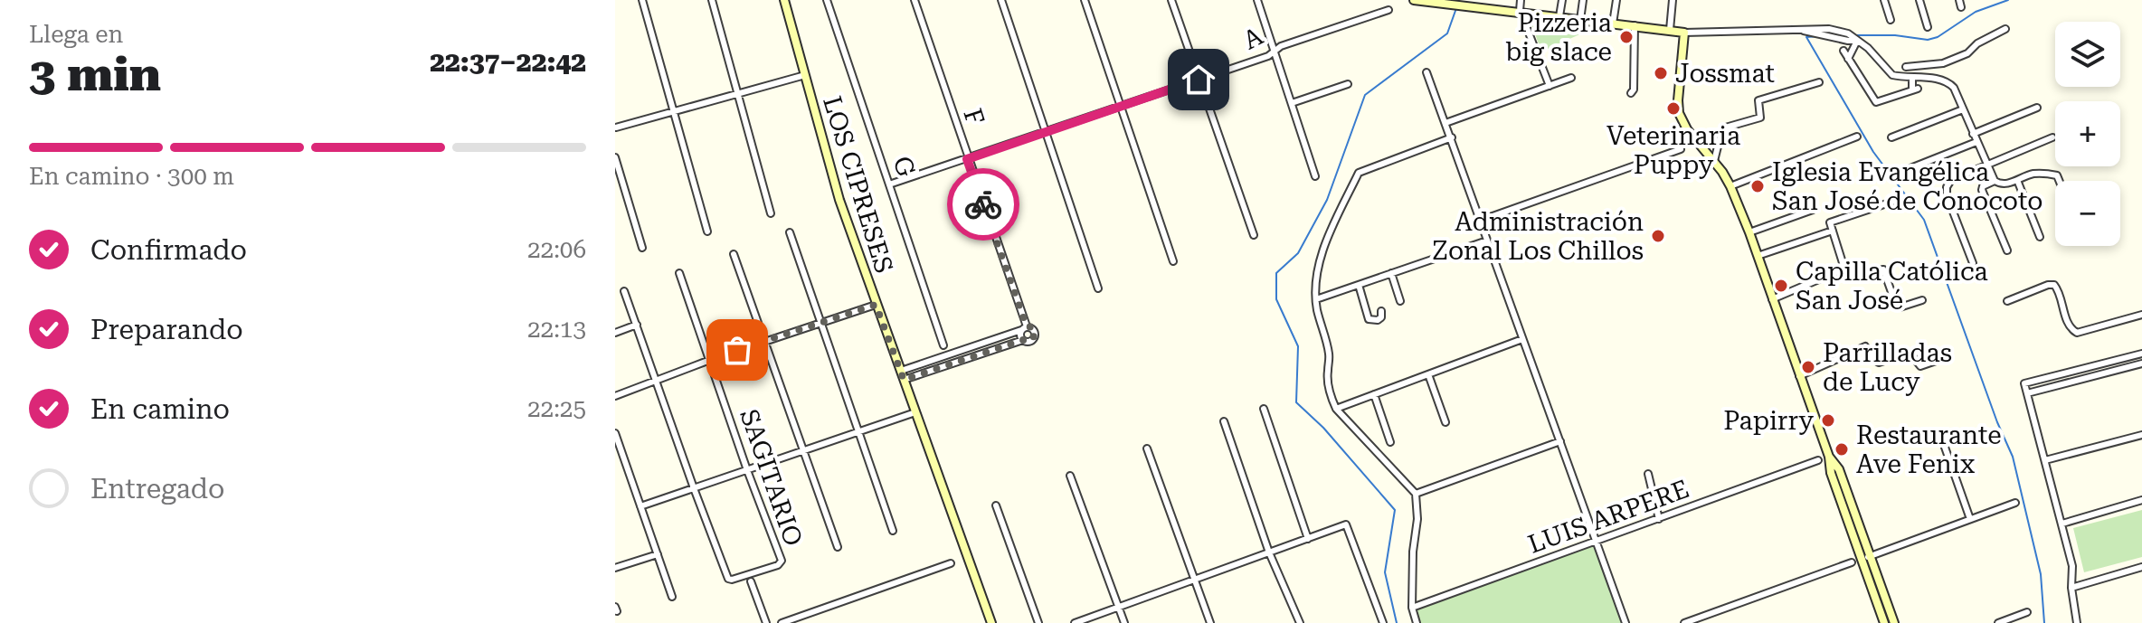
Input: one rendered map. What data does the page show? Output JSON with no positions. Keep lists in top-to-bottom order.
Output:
{
  "streets": {
    "street": [
      "A",
      "F",
      "G",
      "LOS CIPRESES",
      "SAGITARIO",
      "LUIS ARPERE"
    ]
  },
  "crossings": [
    ["A", "F"],
    ["A", "G"]
  ],
  "places": [
    "Pizzeria big slace",
    "Jossmat",
    "Veterinaria Puppy",
    "Iglesia Evangélica San José de Conocoto",
    "Administración Zonal Los Chillos",
    "Capilla Católica San José",
    "Parrilladas de Lucy",
    "Papirry",
    "Restaurante Ave Fenix"
  ],
  "page": {
    "heading": ["3 min", "Llega en", "22:37–22:42"],
    "map_buttons": ["+", "−"],
    "bar": "En camino · 300 m",
    "list": [
      ["Confirmado", "22:06"],
      ["Preparando", "22:13"],
      ["En camino", "22:25"],
      "Entregado"
    ]
  }
}
